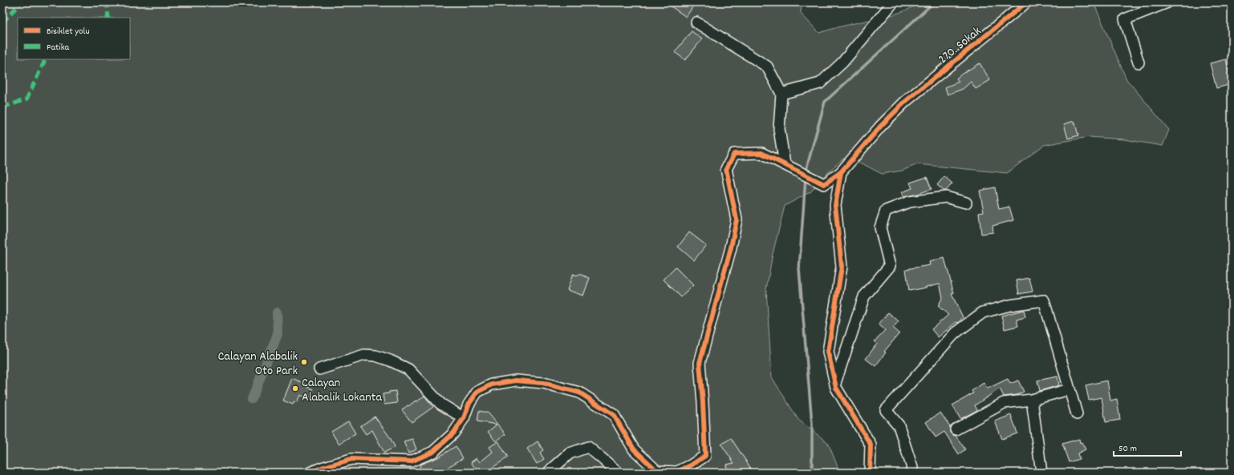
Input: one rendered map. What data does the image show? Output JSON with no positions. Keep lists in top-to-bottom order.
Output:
{
  "streets": {
    "street": ["270. Sokak"]
  },
  "places": ["Calayan Alabalik Oto Park", "Calayan Alabalik Lokanta"],
  "legend": ["Bisiklet yolu", "Patika"],
  "scale_bar": "50 m"
}
